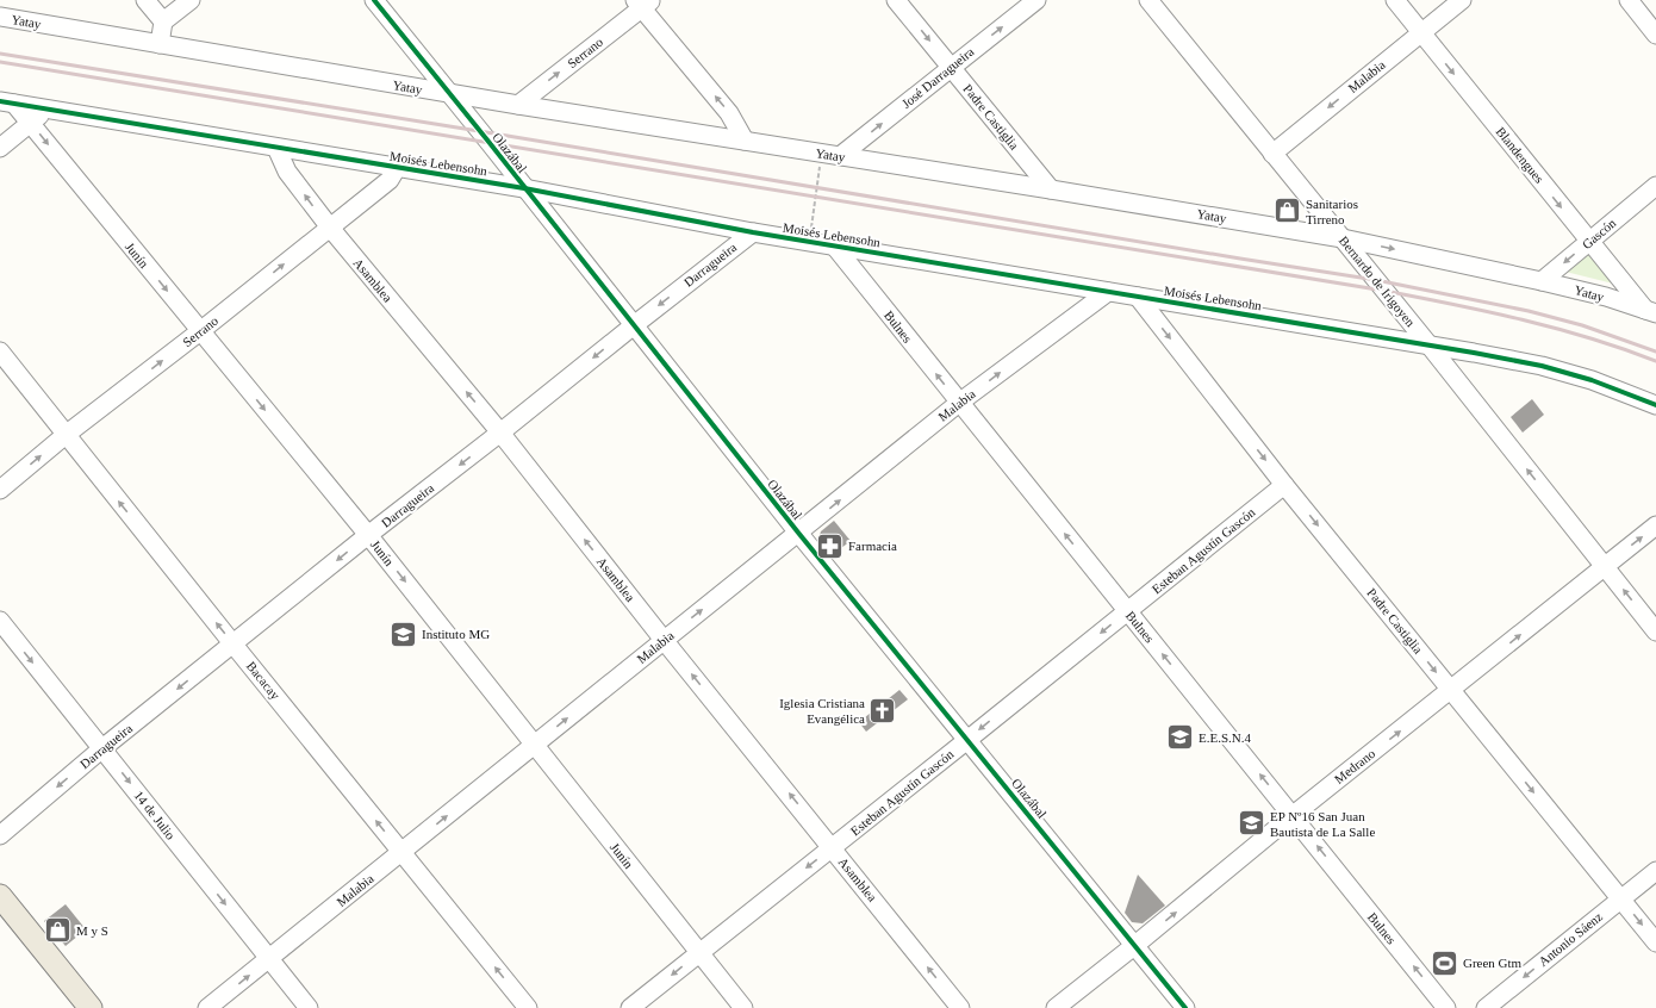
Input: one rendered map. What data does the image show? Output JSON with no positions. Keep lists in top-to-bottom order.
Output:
{
  "streets": {
    "street": [
      "Yatay",
      "Serrano",
      "Malabia",
      "José Darragueira",
      "Padre Castiglia",
      "Olazábal",
      "Blandengues",
      "Moisés Lebensohn",
      "Gascón",
      "Junín",
      "Darragueira",
      "Asamblea",
      "Bernardo de Irigoyen",
      "Bulnes",
      "Esteban Agustín Gascón",
      "Bacacay",
      "Medrano",
      "14 de Julio",
      "Antonio Sáenz"
    ]
  },
  "crossings": [
    ["Yatay", "Serrano"],
    ["Yatay", "José Darragueira"],
    ["Yatay", "Padre Castiglia"],
    ["Yatay", "Olazábal"],
    ["Yatay", "Blandengues"],
    ["Yatay", "Gascón"],
    ["Yatay", "Bernardo de Irigoyen"],
    ["Serrano", "Moisés Lebensohn"],
    ["Serrano", "Junín"],
    ["Serrano", "Asamblea"],
    ["Serrano", "Bacacay"],
    ["Malabia", "Olazábal"],
    ["Malabia", "Blandengues"],
    ["Malabia", "Moisés Lebensohn"],
    ["Malabia", "Junín"],
    ["Malabia", "Asamblea"],
    ["Malabia", "Bernardo de Irigoyen"],
    ["Malabia", "Bulnes"],
    ["Malabia", "Bacacay"],
    ["Malabia", "14 de Julio"],
    ["José Darragueira", "Padre Castiglia"],
    ["Padre Castiglia", "Moisés Lebensohn"],
    ["Padre Castiglia", "Esteban Agustín Gascón"],
    ["Padre Castiglia", "Medrano"],
    ["Padre Castiglia", "Antonio Sáenz"],
    ["Olazábal", "Moisés Lebensohn"],
    ["Olazábal", "Darragueira"],
    ["Olazábal", "Esteban Agustín Gascón"],
    ["Olazábal", "Medrano"],
    ["Blandengues", "Gascón"],
    ["Moisés Lebensohn", "Junín"],
    ["Moisés Lebensohn", "Darragueira"],
    ["Moisés Lebensohn", "Asamblea"],
    ["Moisés Lebensohn", "Bernardo de Irigoyen"],
    ["Moisés Lebensohn", "Bulnes"],
    ["Junín", "Darragueira"],
    ["Junín", "Esteban Agustín Gascón"],
    ["Darragueira", "Asamblea"],
    ["Darragueira", "Bacacay"],
    ["Darragueira", "14 de Julio"],
    ["Asamblea", "Esteban Agustín Gascón"],
    ["Bernardo de Irigoyen", "Medrano"],
    ["Bulnes", "Esteban Agustín Gascón"],
    ["Bulnes", "Medrano"]
  ],
  "one_way": [
    "Serrano",
    "José Darragueira",
    "Padre Castiglia",
    "Blandengues",
    "Gascón",
    "Junín",
    "Darragueira",
    "Asamblea",
    "Bernardo de Irigoyen",
    "Bulnes",
    "Esteban Agustín Gascón",
    "Bacacay",
    "Medrano",
    "14 de Julio",
    "Antonio Sáenz"
  ],
  "places": {
    "shop": ["Sanitarios Tirreno", "M y S"],
    "pharmacy": ["Farmacia"],
    "school or university": ["Instituto MG", "E.E.S.N.4", "EP Nº16 San Juan Bautista de La Salle"],
    "church": ["Iglesia Cristiana Evangélica"],
    "sports": ["Green Gtm"]
  }
}
